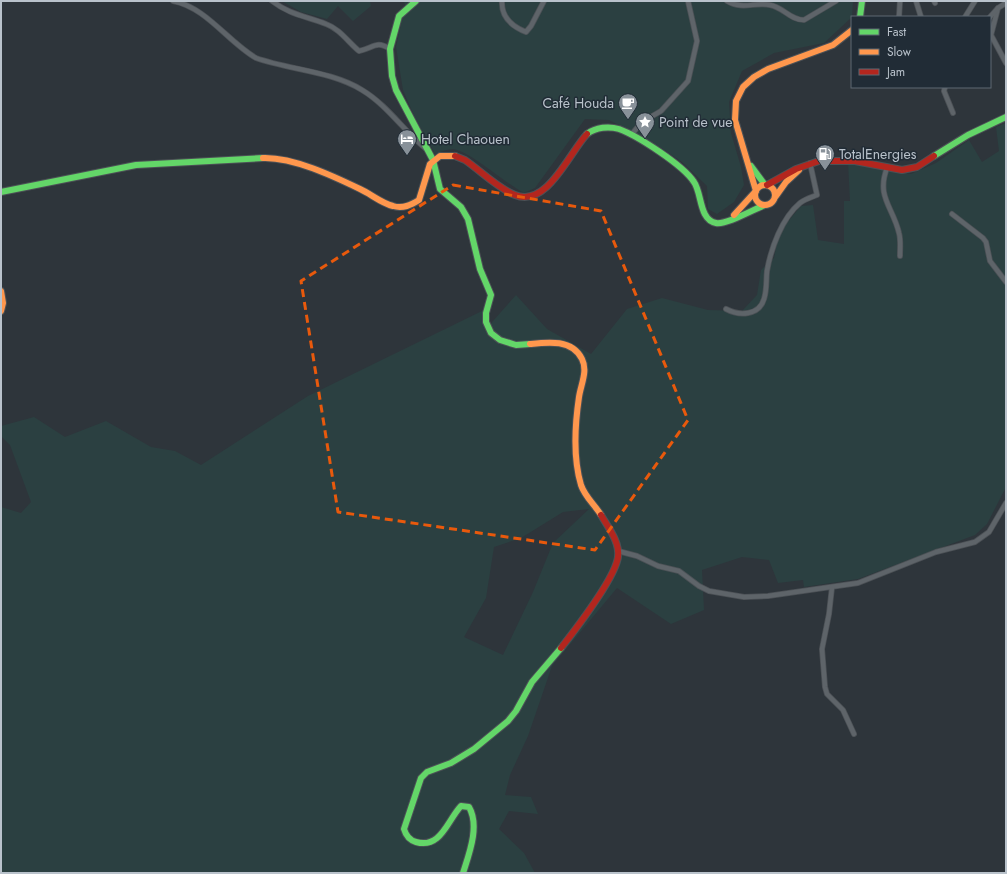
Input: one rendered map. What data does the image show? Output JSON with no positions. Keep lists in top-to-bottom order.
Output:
{
  "places": {
    "cafe": ["Café Houda"],
    "place": ["Point de vue"],
    "hotel": ["Hotel Chaouen"],
    "fuel station": ["TotalEnergies"]
  },
  "legend": ["Fast", "Slow", "Jam"]
}
